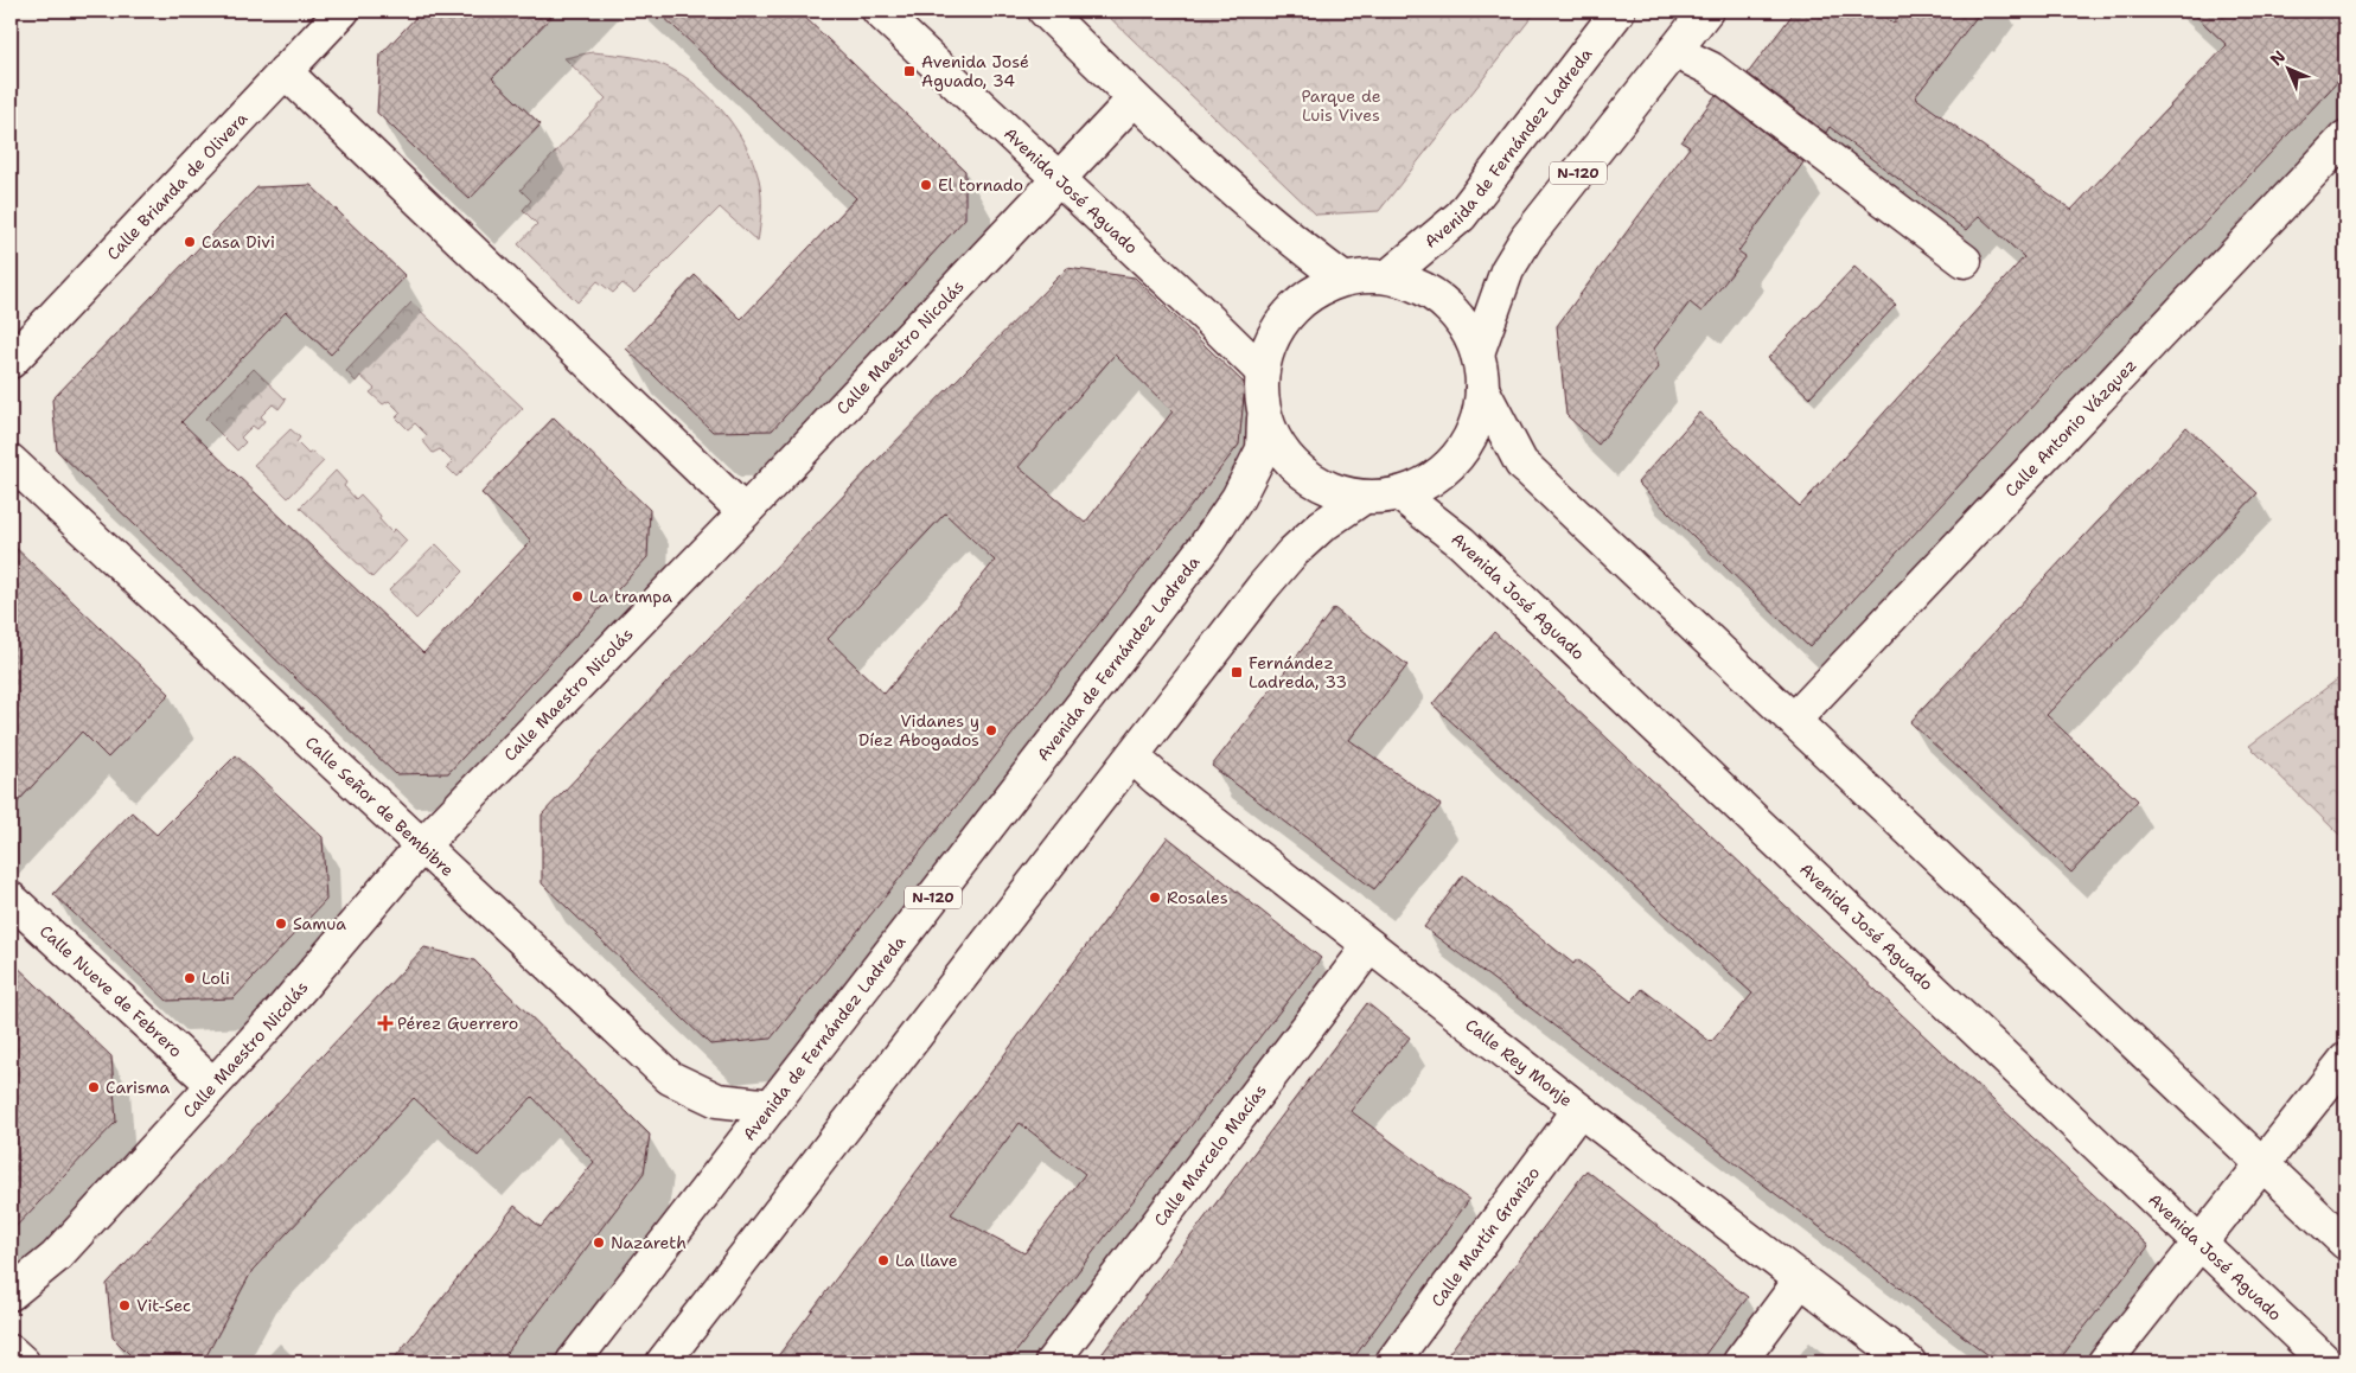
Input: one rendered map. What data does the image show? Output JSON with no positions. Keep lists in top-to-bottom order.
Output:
{
  "streets": {
    "main road": [
      "Avenida de Fernández Ladreda",
      "N-120",
      "Calle Brianda de Olivera",
      "Avenida José Aguado",
      "Calle Maestro Nicolás",
      "Calle Antonio Vázquez",
      "Calle Señor de Bembibre",
      "Calle Nueve de Febrero",
      "Calle Rey Monje",
      "Calle Marcelo Macías",
      "Calle Martín Granizo"
    ]
  },
  "crossings": [
    ["Avenida de Fernández Ladreda", "N-120"],
    ["Avenida de Fernández Ladreda", "Calle Señor de Bembibre"],
    ["N-120", "Avenida José Aguado"],
    ["Avenida José Aguado", "Calle Maestro Nicolás"],
    ["Calle Maestro Nicolás", "Calle Señor de Bembibre"],
    ["Calle Maestro Nicolás", "Calle Nueve de Febrero"],
    ["Calle Rey Monje", "Calle Marcelo Macías"],
    ["Calle Rey Monje", "Calle Martín Granizo"]
  ],
  "parks": ["Parque de Luis Vives"],
  "places": {
    "transit": ["Avenida José Aguado, 34", "Fernández Ladreda, 33"],
    "other": [
      "El tornado",
      "Casa Divi",
      "La trampa",
      "Vidanes y Díez Abogados",
      "Rosales",
      "Samua",
      "Loli",
      "Carisma",
      "Nazareth",
      "La llave",
      "Vit-Sec"
    ],
    "health": ["Pérez Guerrero"]
  },
  "north": "top left"
}
